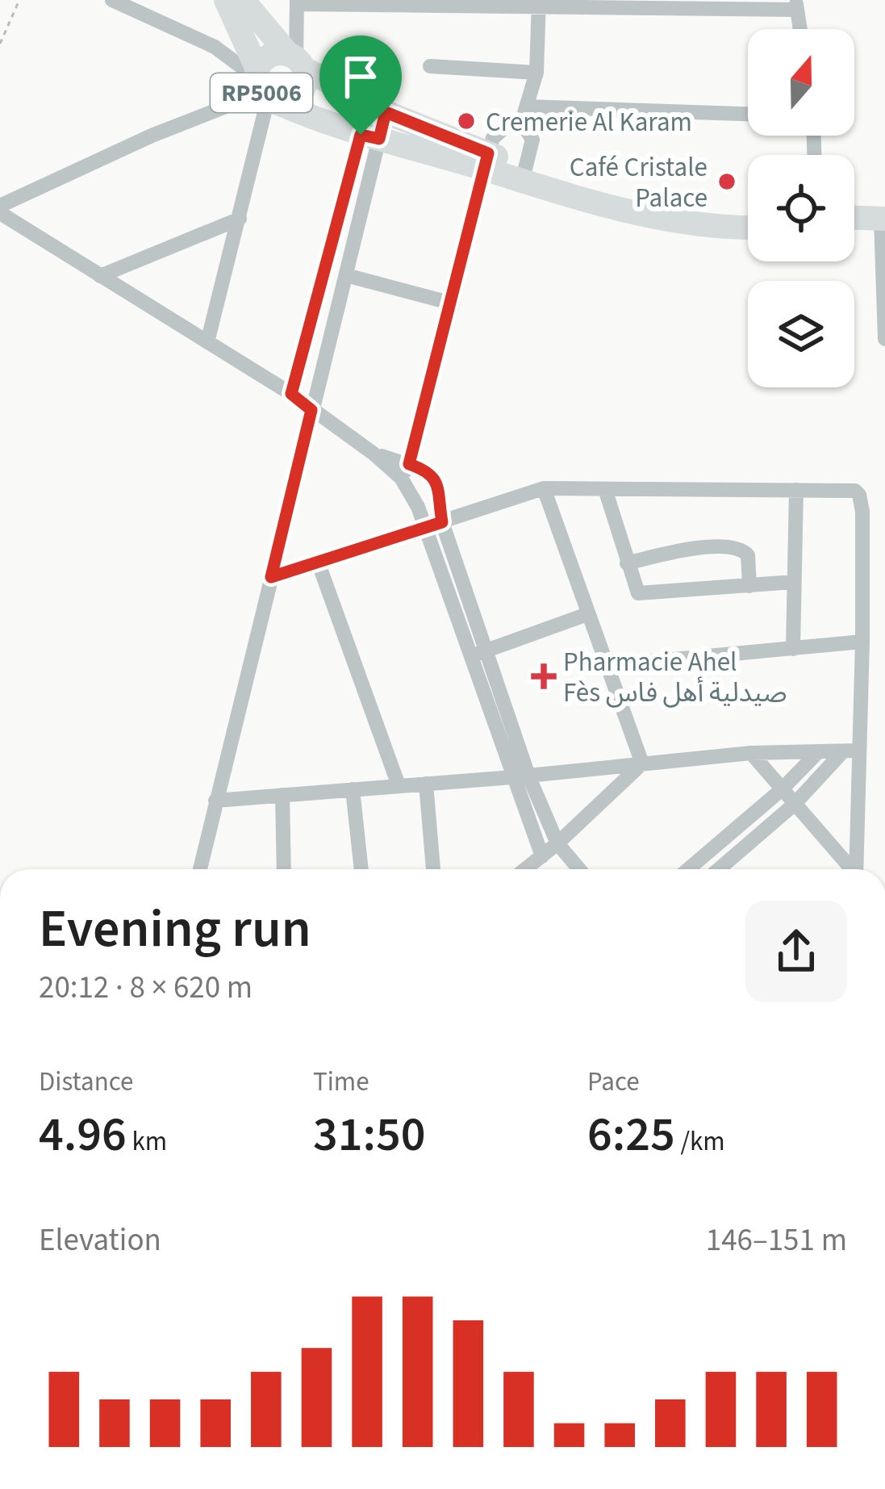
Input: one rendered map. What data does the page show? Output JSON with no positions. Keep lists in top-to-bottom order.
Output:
{
  "streets": {
    "main road": ["RP5006"]
  },
  "places": {
    "other": ["Cremerie Al Karam", "Café Cristale Palace"],
    "health": ["Pharmacie Ahel Fès صيدلية أهل فاس"]
  },
  "north": "top",
  "page": {
    "heading": ["Evening run", "20:12 · 8 × 620 m"],
    "stats": [
      ["Distance", "4.96 km"],
      ["Time", "31:50"],
      ["Pace", "6:25 /km"]
    ],
    "chart": ["Elevation", "146–151 m"]
  }
}
